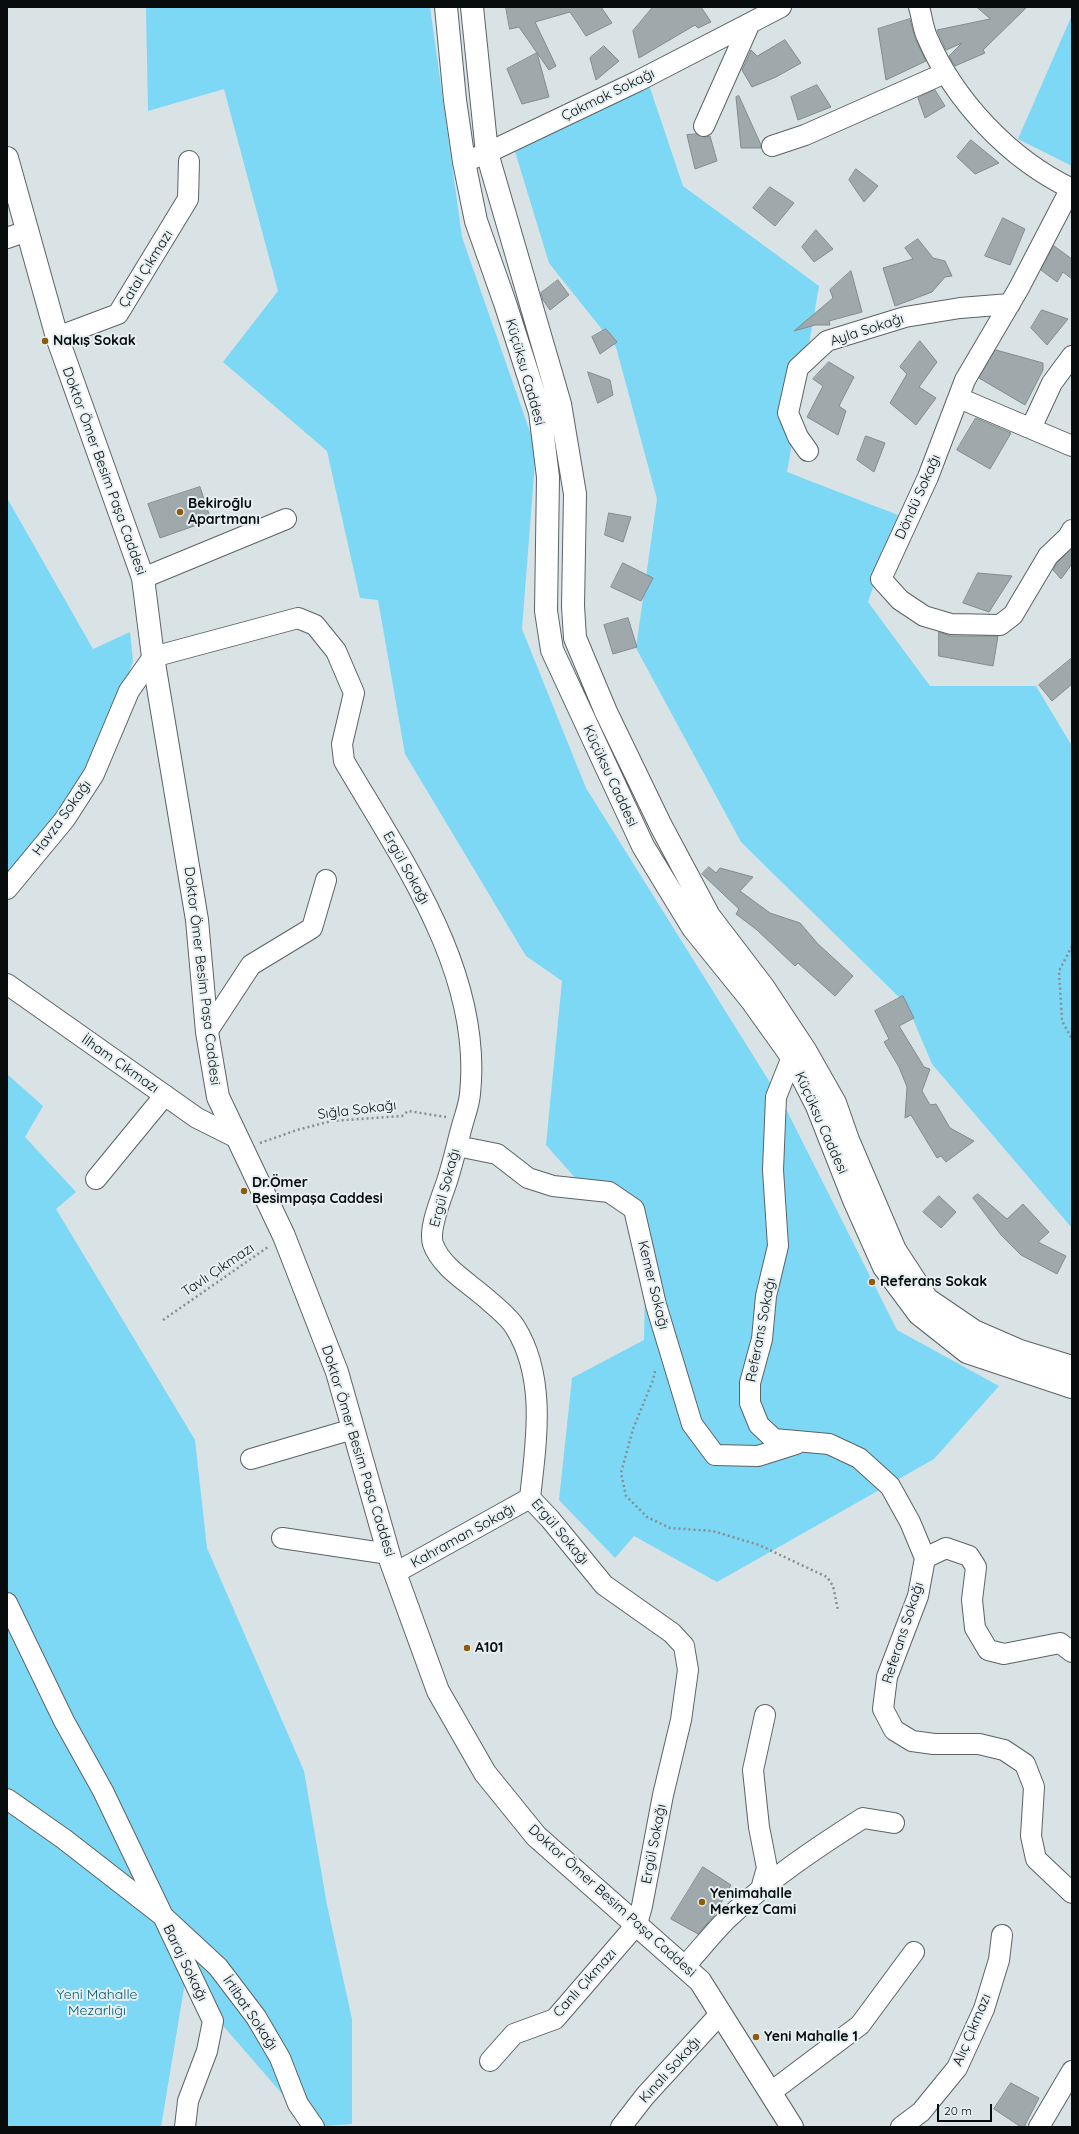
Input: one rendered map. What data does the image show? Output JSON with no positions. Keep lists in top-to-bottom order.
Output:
{
  "streets": {
    "main road": ["Küçüksu Caddesi", "Doktor Ömer Besim Paşa Caddesi"],
    "street": [
      "Çakmak Sokağı",
      "Çatal Çıkmazı",
      "Ayla Sokağı",
      "Döndü Sokağı",
      "Havza Sokağı",
      "Ergül Sokağı",
      "İlham Çıkmazı",
      "Kemer Sokağı",
      "Referans Sokağı",
      "Kahraman Sokağı",
      "Baraj Sokağı",
      "Canlı Çıkmazı",
      "İrtibat Sokağı",
      "Alıç Çıkmazı",
      "Kınalı Sokağı"
    ],
    "path": ["Sığla Sokağı", "Tavlı Çıkmazı"]
  },
  "crossings": [
    ["Çakmak Sokağı", "Küçüksu Caddesi"],
    ["Çatal Çıkmazı", "Doktor Ömer Besim Paşa Caddesi"],
    ["Ayla Sokağı", "Döndü Sokağı"],
    ["Küçüksu Caddesi", "Referans Sokağı"],
    ["Doktor Ömer Besim Paşa Caddesi", "Havza Sokağı"],
    ["Doktor Ömer Besim Paşa Caddesi", "Ergül Sokağı"],
    ["Doktor Ömer Besim Paşa Caddesi", "İlham Çıkmazı"],
    ["Doktor Ömer Besim Paşa Caddesi", "Sığla Sokağı"],
    ["Doktor Ömer Besim Paşa Caddesi", "Tavlı Çıkmazı"],
    ["Doktor Ömer Besim Paşa Caddesi", "Kahraman Sokağı"],
    ["Doktor Ömer Besim Paşa Caddesi", "Canlı Çıkmazı"],
    ["Doktor Ömer Besim Paşa Caddesi", "Kınalı Sokağı"],
    ["Havza Sokağı", "Ergül Sokağı"],
    ["Ergül Sokağı", "Sığla Sokağı"],
    ["Ergül Sokağı", "Kemer Sokağı"],
    ["Ergül Sokağı", "Kahraman Sokağı"],
    ["Ergül Sokağı", "Canlı Çıkmazı"],
    ["İlham Çıkmazı", "Sığla Sokağı"],
    ["Sığla Sokağı", "Kemer Sokağı"],
    ["Kemer Sokağı", "Referans Sokağı"],
    ["Baraj Sokağı", "İrtibat Sokağı"]
  ],
  "parks": ["Yeni Mahalle Mezarlıḡı"],
  "places": [
    "Nakış Sokak",
    "Bekiroğlu Apartmanı",
    "Dr.Ömer Besimpaşa Caddesi",
    "Referans Sokak",
    "A101",
    "Yenimahalle Merkez Cami",
    "Yeni Mahalle 1"
  ],
  "scale_bar": "20 m"
}
